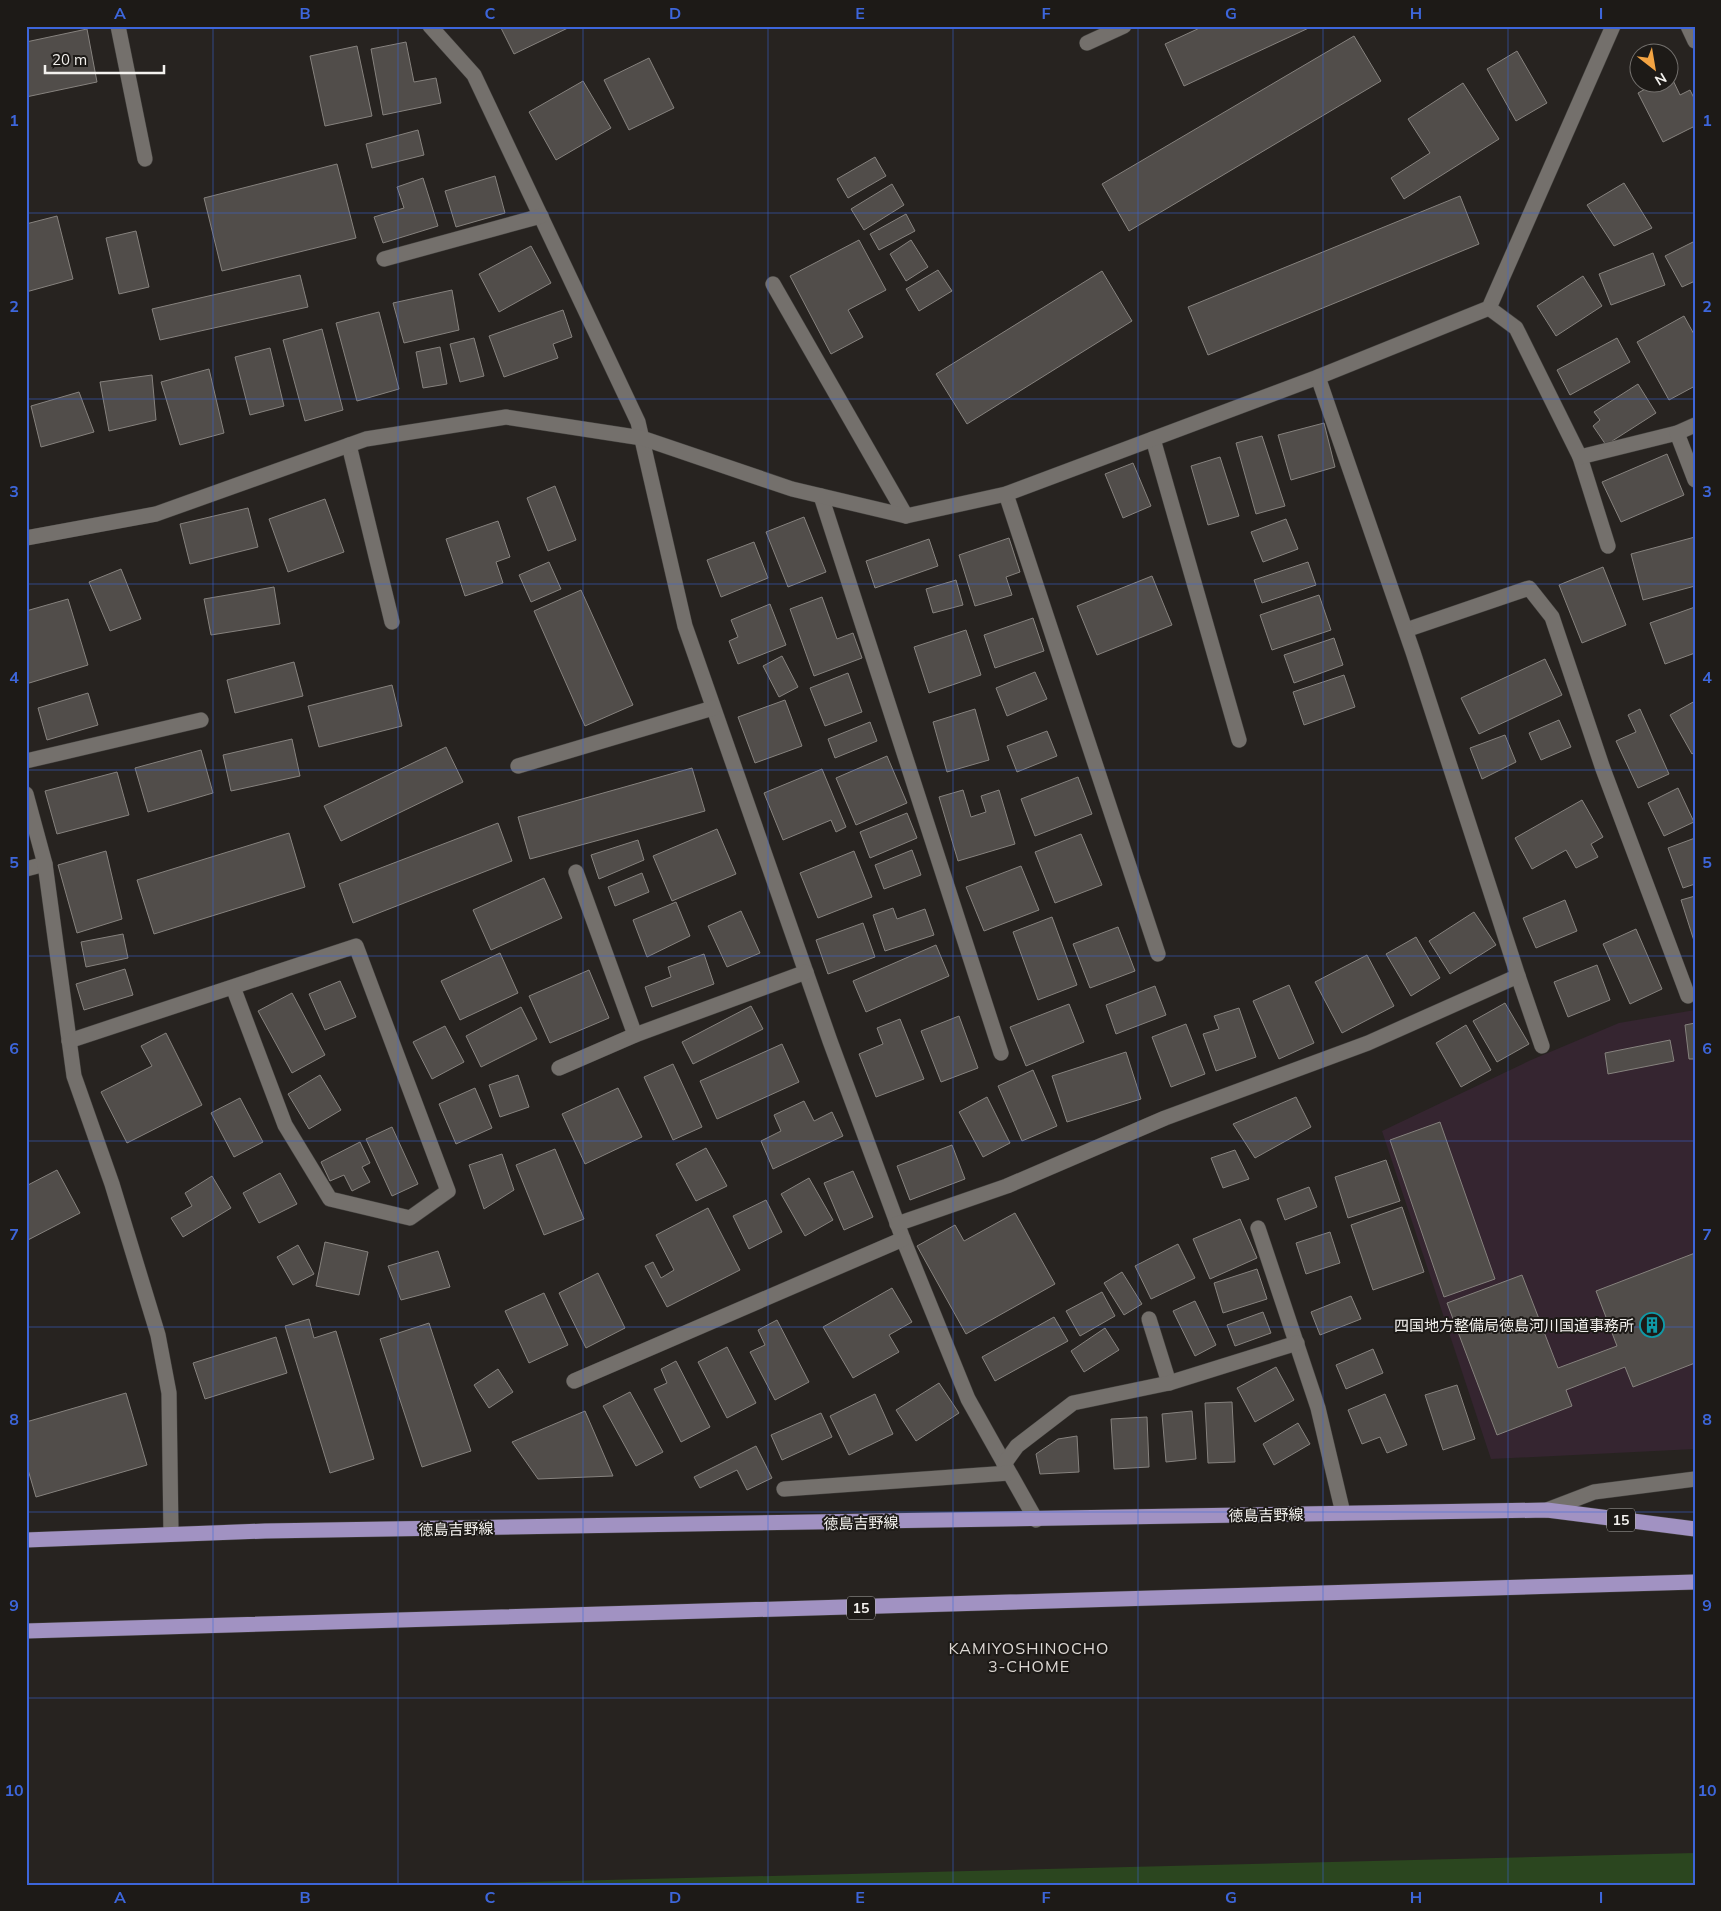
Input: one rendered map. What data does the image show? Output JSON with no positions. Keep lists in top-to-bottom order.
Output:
{
  "streets": {
    "main road": ["徳島吉野線", "15"]
  },
  "districts": ["KAMIYOSHINOCHO 3-CHOME"],
  "places": {
    "building": ["四国地方整備局徳島河川国道事務所"]
  },
  "scale_bar": "20 m",
  "north": "bottom right",
  "grid": {
    "columns": [
      "A",
      "B",
      "C",
      "D",
      "E",
      "F",
      "G",
      "H",
      "I"
    ],
    "rows": [
      "1",
      "2",
      "3",
      "4",
      "5",
      "6",
      "7",
      "8",
      "9",
      "10"
    ]
  }
}
